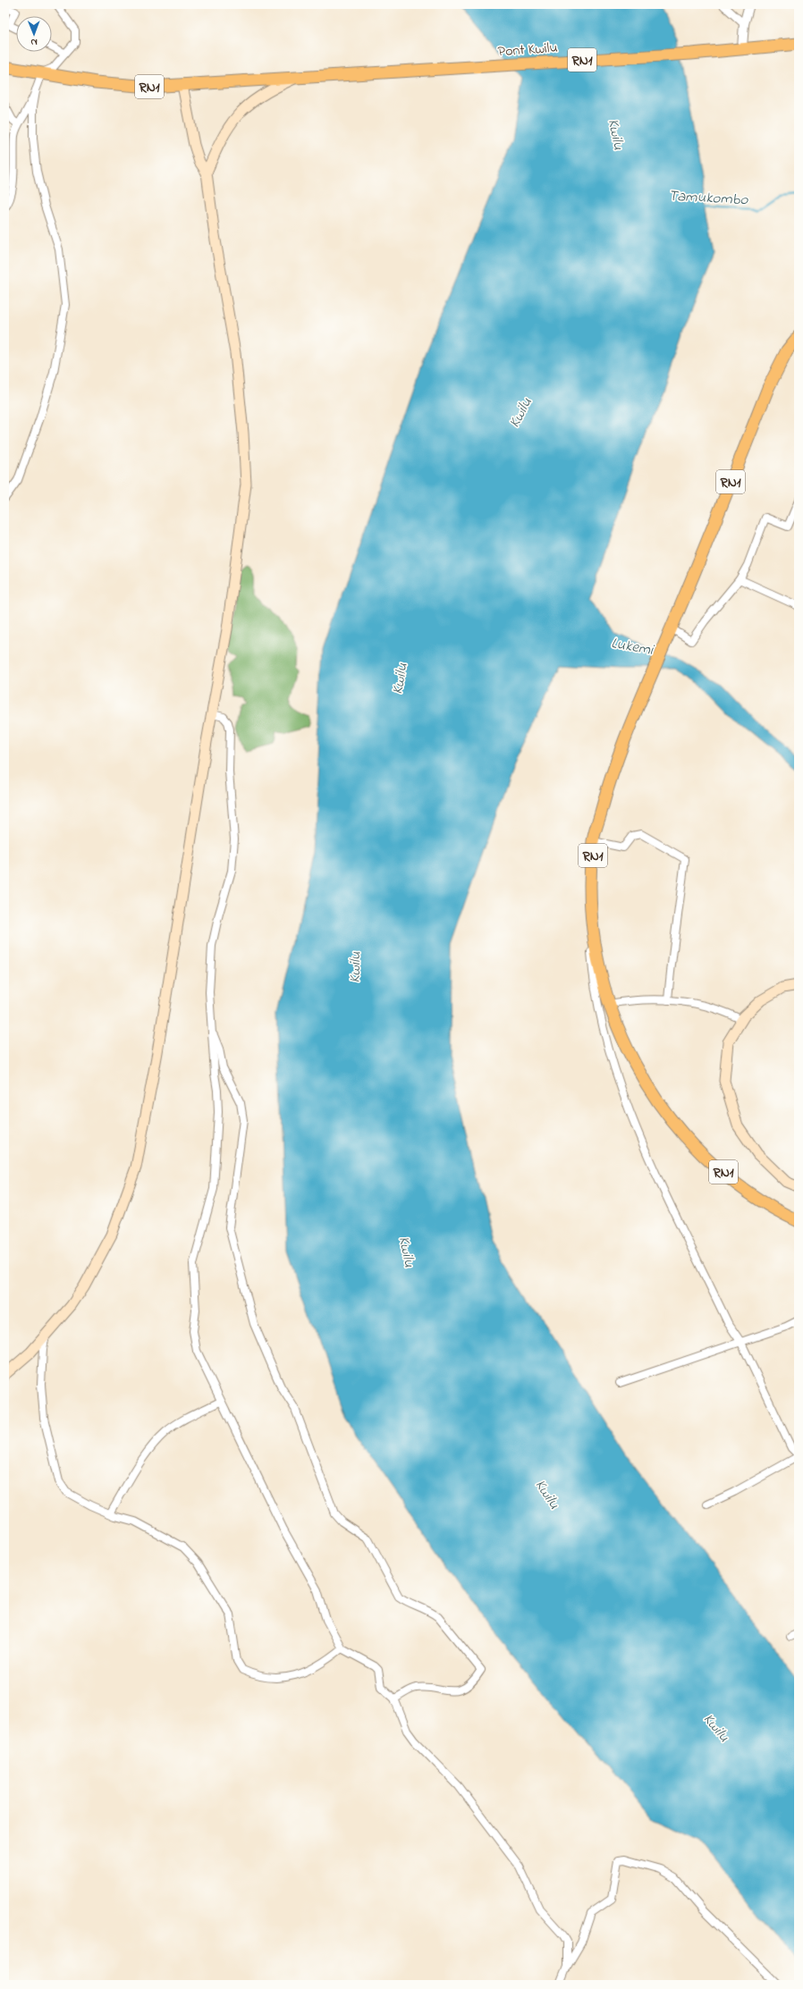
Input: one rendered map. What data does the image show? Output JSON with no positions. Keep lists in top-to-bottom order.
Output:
{
  "streets": {
    "highway": ["Pont Kwilu", "RN1"]
  },
  "crossings": [
    ["Pont Kwilu", "RN1"]
  ],
  "water": ["Kwilu", "Tamukombo", "Lukemi"],
  "north": "bottom"
}
